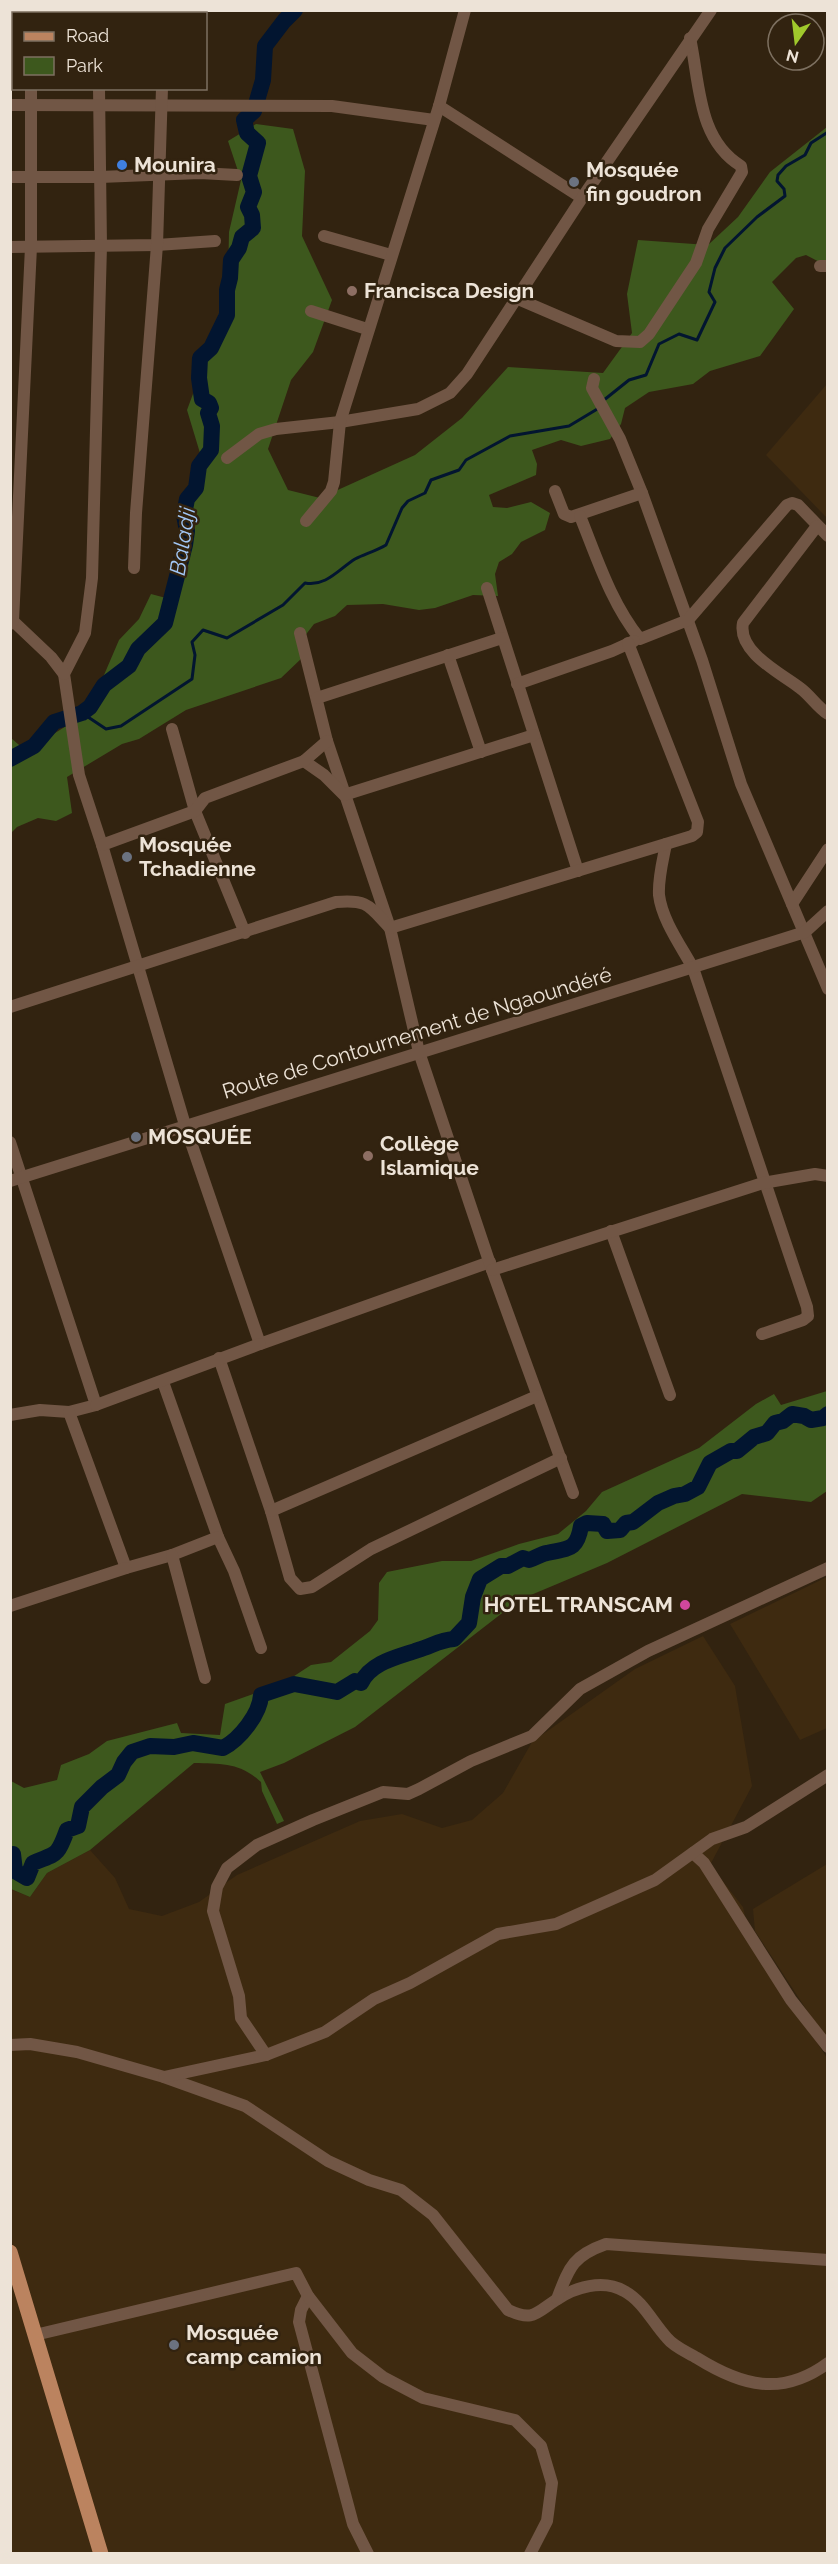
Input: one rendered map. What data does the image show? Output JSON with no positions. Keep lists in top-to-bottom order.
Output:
{
  "streets": {
    "street": ["Route de Contournement de Ngaoundéré"]
  },
  "water": ["Baladji"],
  "places": [
    "Mounira",
    "Mosquée fin goudron",
    "Francisca Design",
    "Mosquée Tchadienne",
    "MOSQUÉE",
    "Collège Islamique",
    "HOTEL TRANSCAM",
    "Mosquée camp camion"
  ],
  "legend": ["Road", "Park"],
  "north": "bottom"
}
